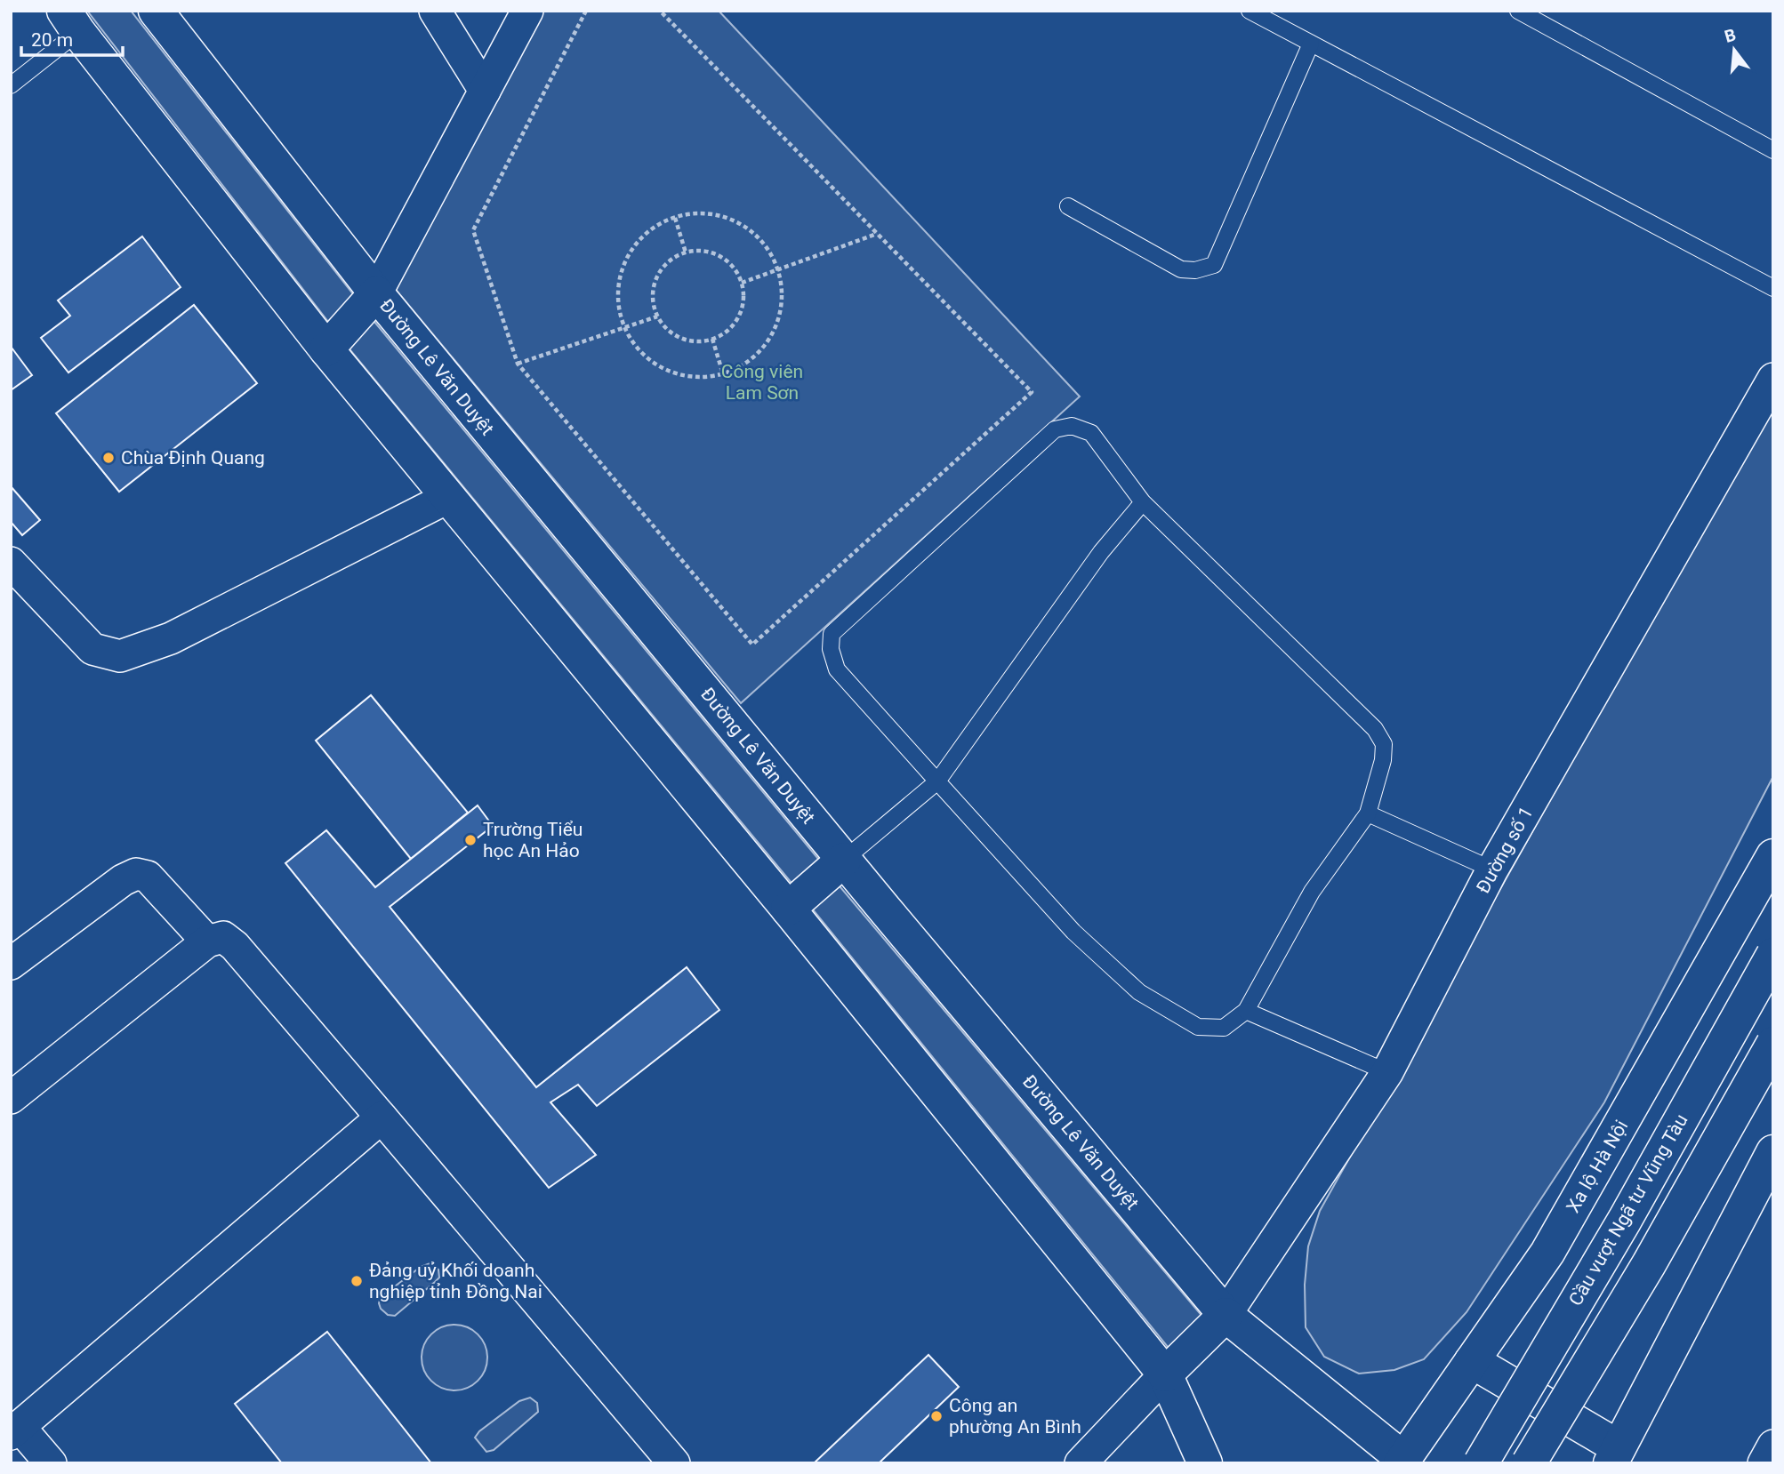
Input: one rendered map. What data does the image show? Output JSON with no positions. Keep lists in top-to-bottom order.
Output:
{
  "streets": {
    "main road": ["Đường Lê Văn Duyệt", "Xa lộ Hà Nội", "Cầu vượt Ngã tư Vũng Tàu"],
    "street": ["Đường số 1"]
  },
  "crossings": [
    ["Đường Lê Văn Duyệt", "Đường số 1"],
    ["Đường Lê Văn Duyệt", "Xa lộ Hà Nội"]
  ],
  "parks": ["Công viên Lam Sơn"],
  "places": [
    "Chùa Định Quang",
    "Trường Tiểu học An Hảo",
    "Đảng uỷ Khối doanh nghiệp tỉnh Đồng Nai",
    "Công an phường An Bình"
  ],
  "scale_bar": "20 m",
  "north": "top"
}
